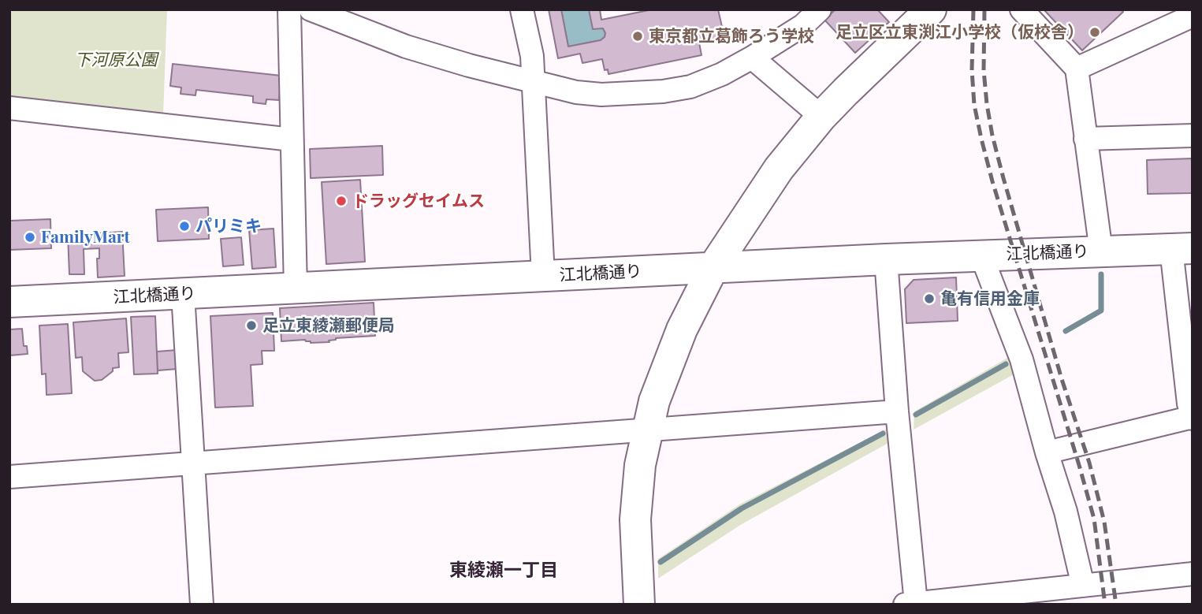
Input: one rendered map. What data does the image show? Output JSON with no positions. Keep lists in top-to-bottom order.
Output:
{
  "streets": {
    "main road": ["江北橋通り"]
  },
  "districts": ["東綾瀬一丁目"],
  "parks": ["下河原公園"],
  "places": [
    "足立区立東渕江小学校（仮校舎）",
    "東京都立葛飾ろう学校",
    "ドラッグセイムス",
    "パリミキ",
    "FamilyMart",
    "亀有信用金庫",
    "足立東綾瀬郵便局"
  ]
}
